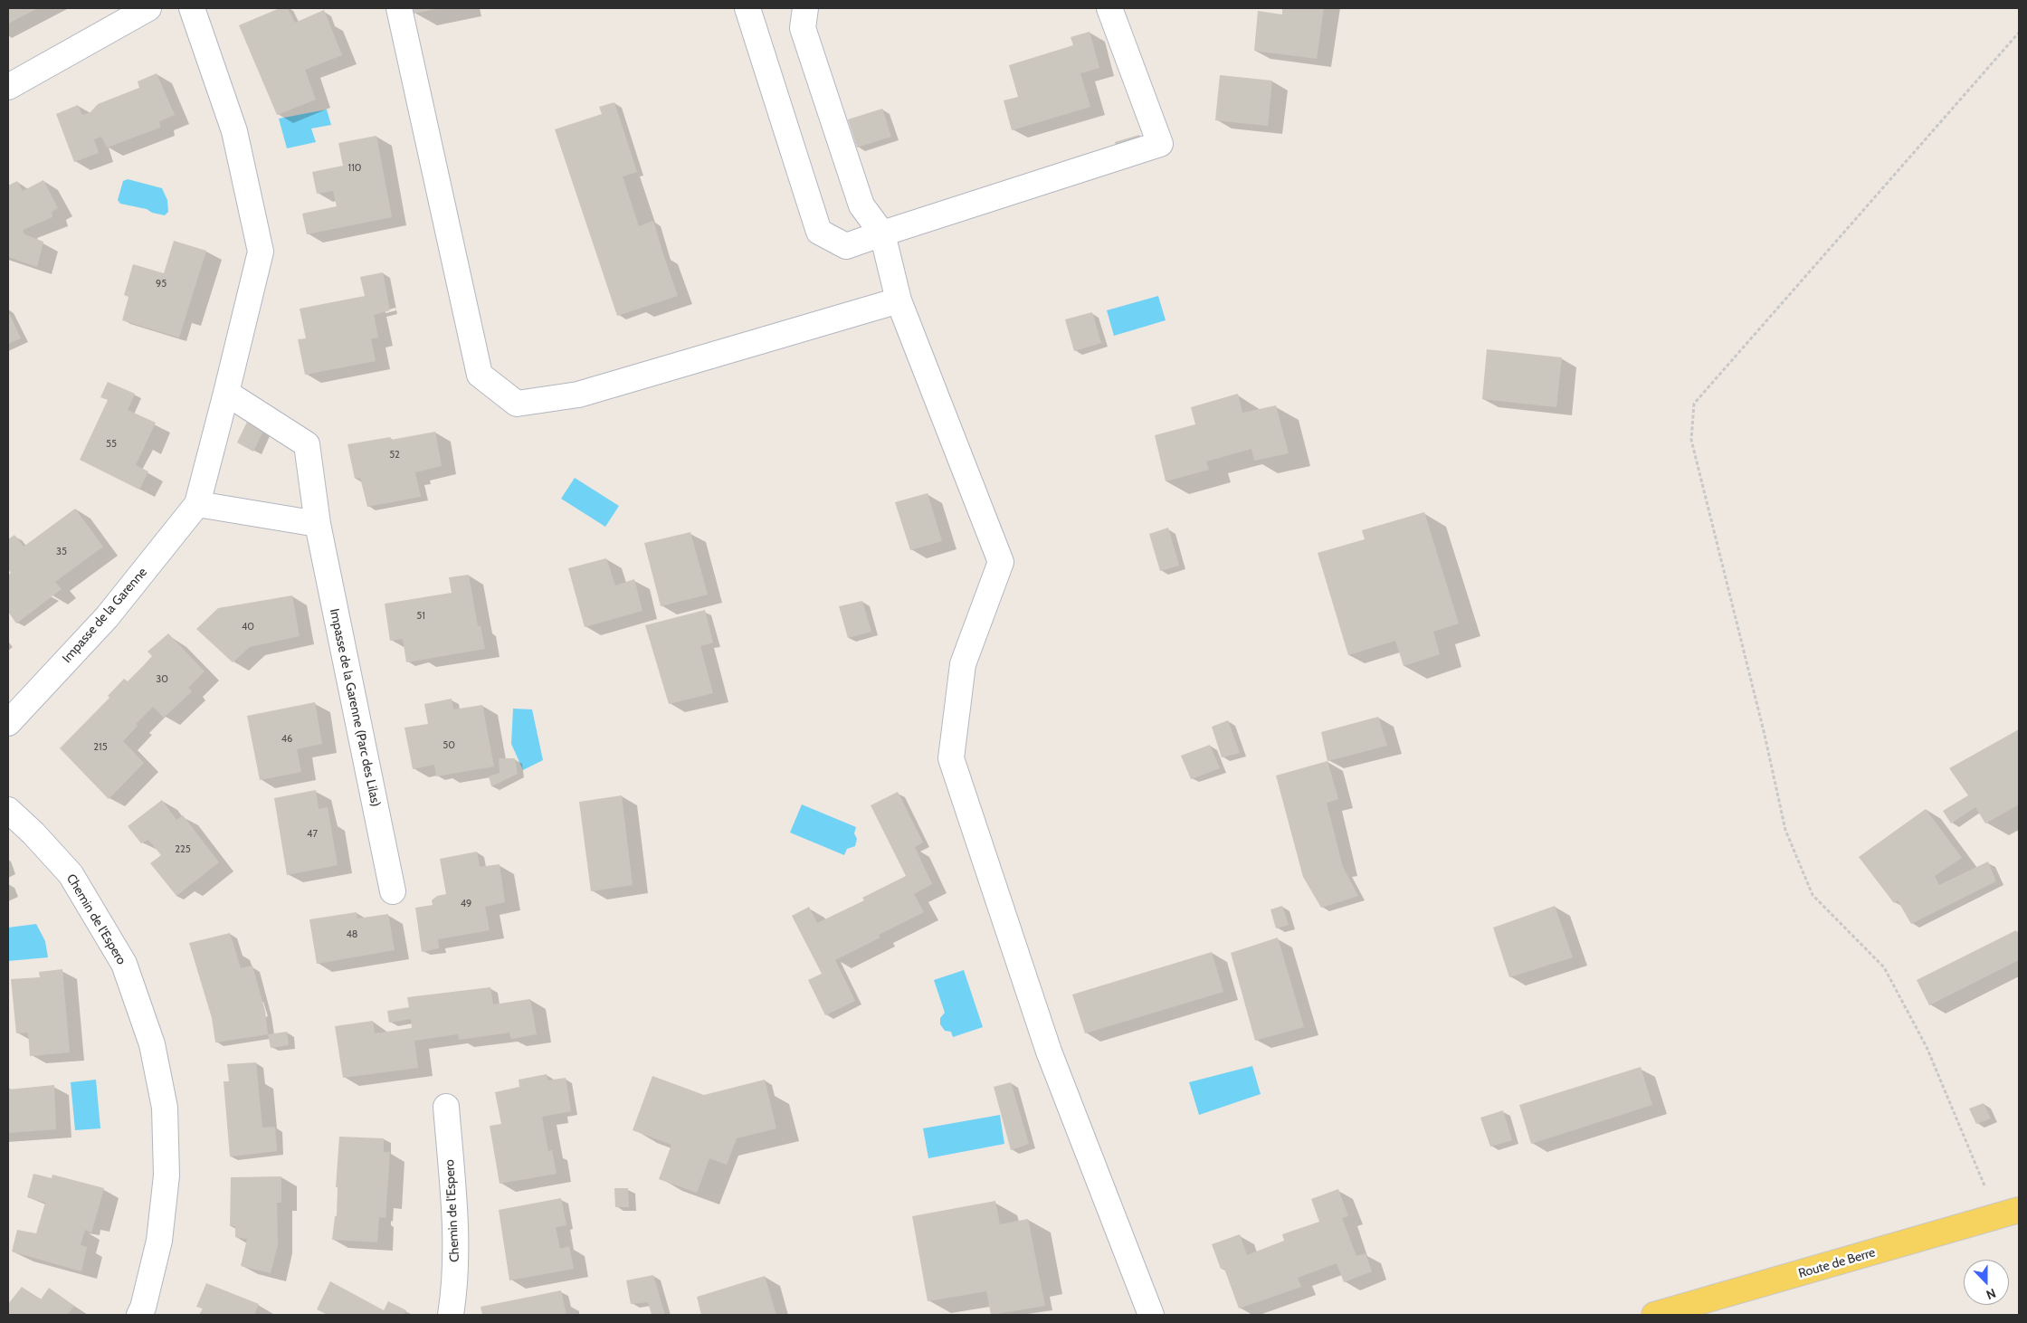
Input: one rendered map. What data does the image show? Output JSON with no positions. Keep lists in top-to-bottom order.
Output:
{
  "streets": {
    "main road": ["Route de Berre"],
    "street": ["Impasse de la Garenne", "Impasse de la Garenne (Parc des Lilas)", "Chemin de l'Espero"]
  },
  "house_numbers": [
    "110",
    "95",
    "55",
    "52",
    "35",
    "51",
    "40",
    "30",
    "46",
    "50",
    "215",
    "47",
    "225",
    "49",
    "48"
  ],
  "north": "bottom"
}
